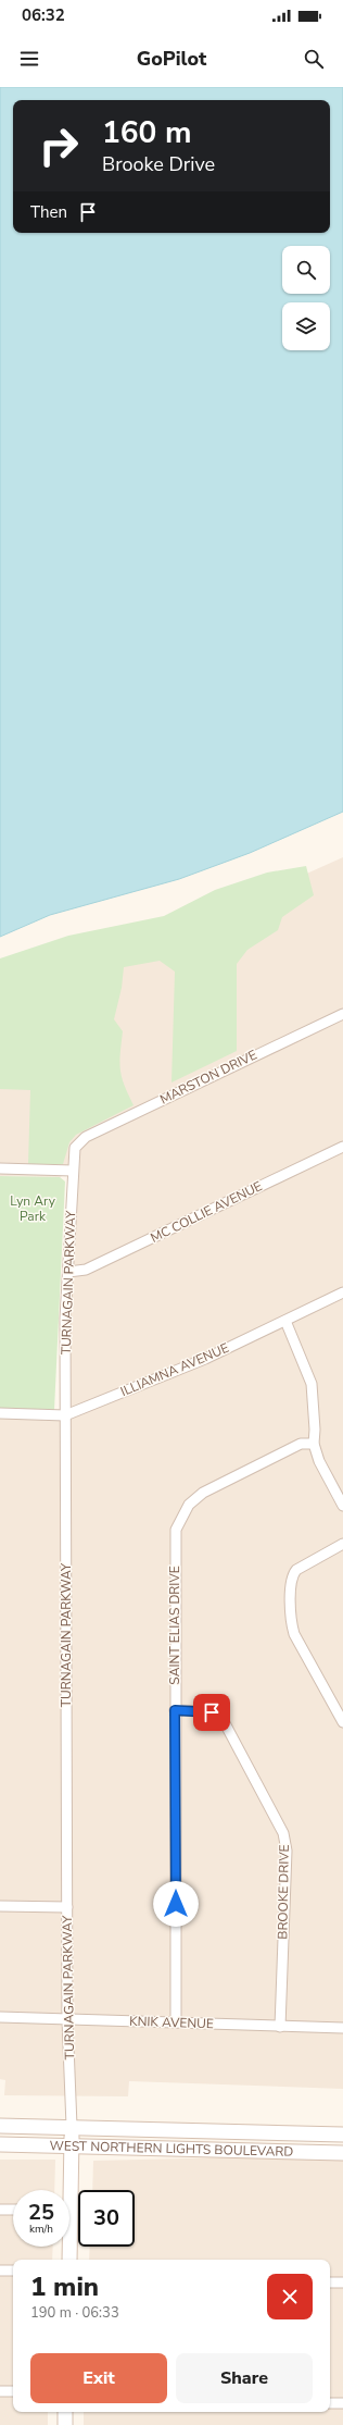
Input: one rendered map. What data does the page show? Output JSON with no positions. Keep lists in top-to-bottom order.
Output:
{
  "streets": {
    "main road": ["WEST NORTHERN LIGHTS BOULEVARD"],
    "street": [
      "MARSTON DRIVE",
      "MC COLLIE AVENUE",
      "TURNAGAIN PARKWAY",
      "ILLIAMNA AVENUE",
      "SAINT ELIAS DRIVE",
      "BROOKE DRIVE",
      "KNIK AVENUE"
    ]
  },
  "crossings": [
    ["MARSTON DRIVE", "TURNAGAIN PARKWAY"],
    ["MC COLLIE AVENUE", "TURNAGAIN PARKWAY"],
    ["TURNAGAIN PARKWAY", "ILLIAMNA AVENUE"],
    ["TURNAGAIN PARKWAY", "KNIK AVENUE"],
    ["TURNAGAIN PARKWAY", "WEST NORTHERN LIGHTS BOULEVARD"],
    ["SAINT ELIAS DRIVE", "BROOKE DRIVE"],
    ["SAINT ELIAS DRIVE", "KNIK AVENUE"],
    ["BROOKE DRIVE", "KNIK AVENUE"]
  ],
  "parks": ["Lyn Ary Park"],
  "page": {
    "status": "06:32",
    "header": "GoPilot",
    "turn": ["160 m", "Brooke Drive"],
    "then": "Then",
    "speed": "25 km/h",
    "limit": "30",
    "heading": ["1 min", "190 m · 06:33"],
    "buttons": ["Exit", "Share"]
  }
}
